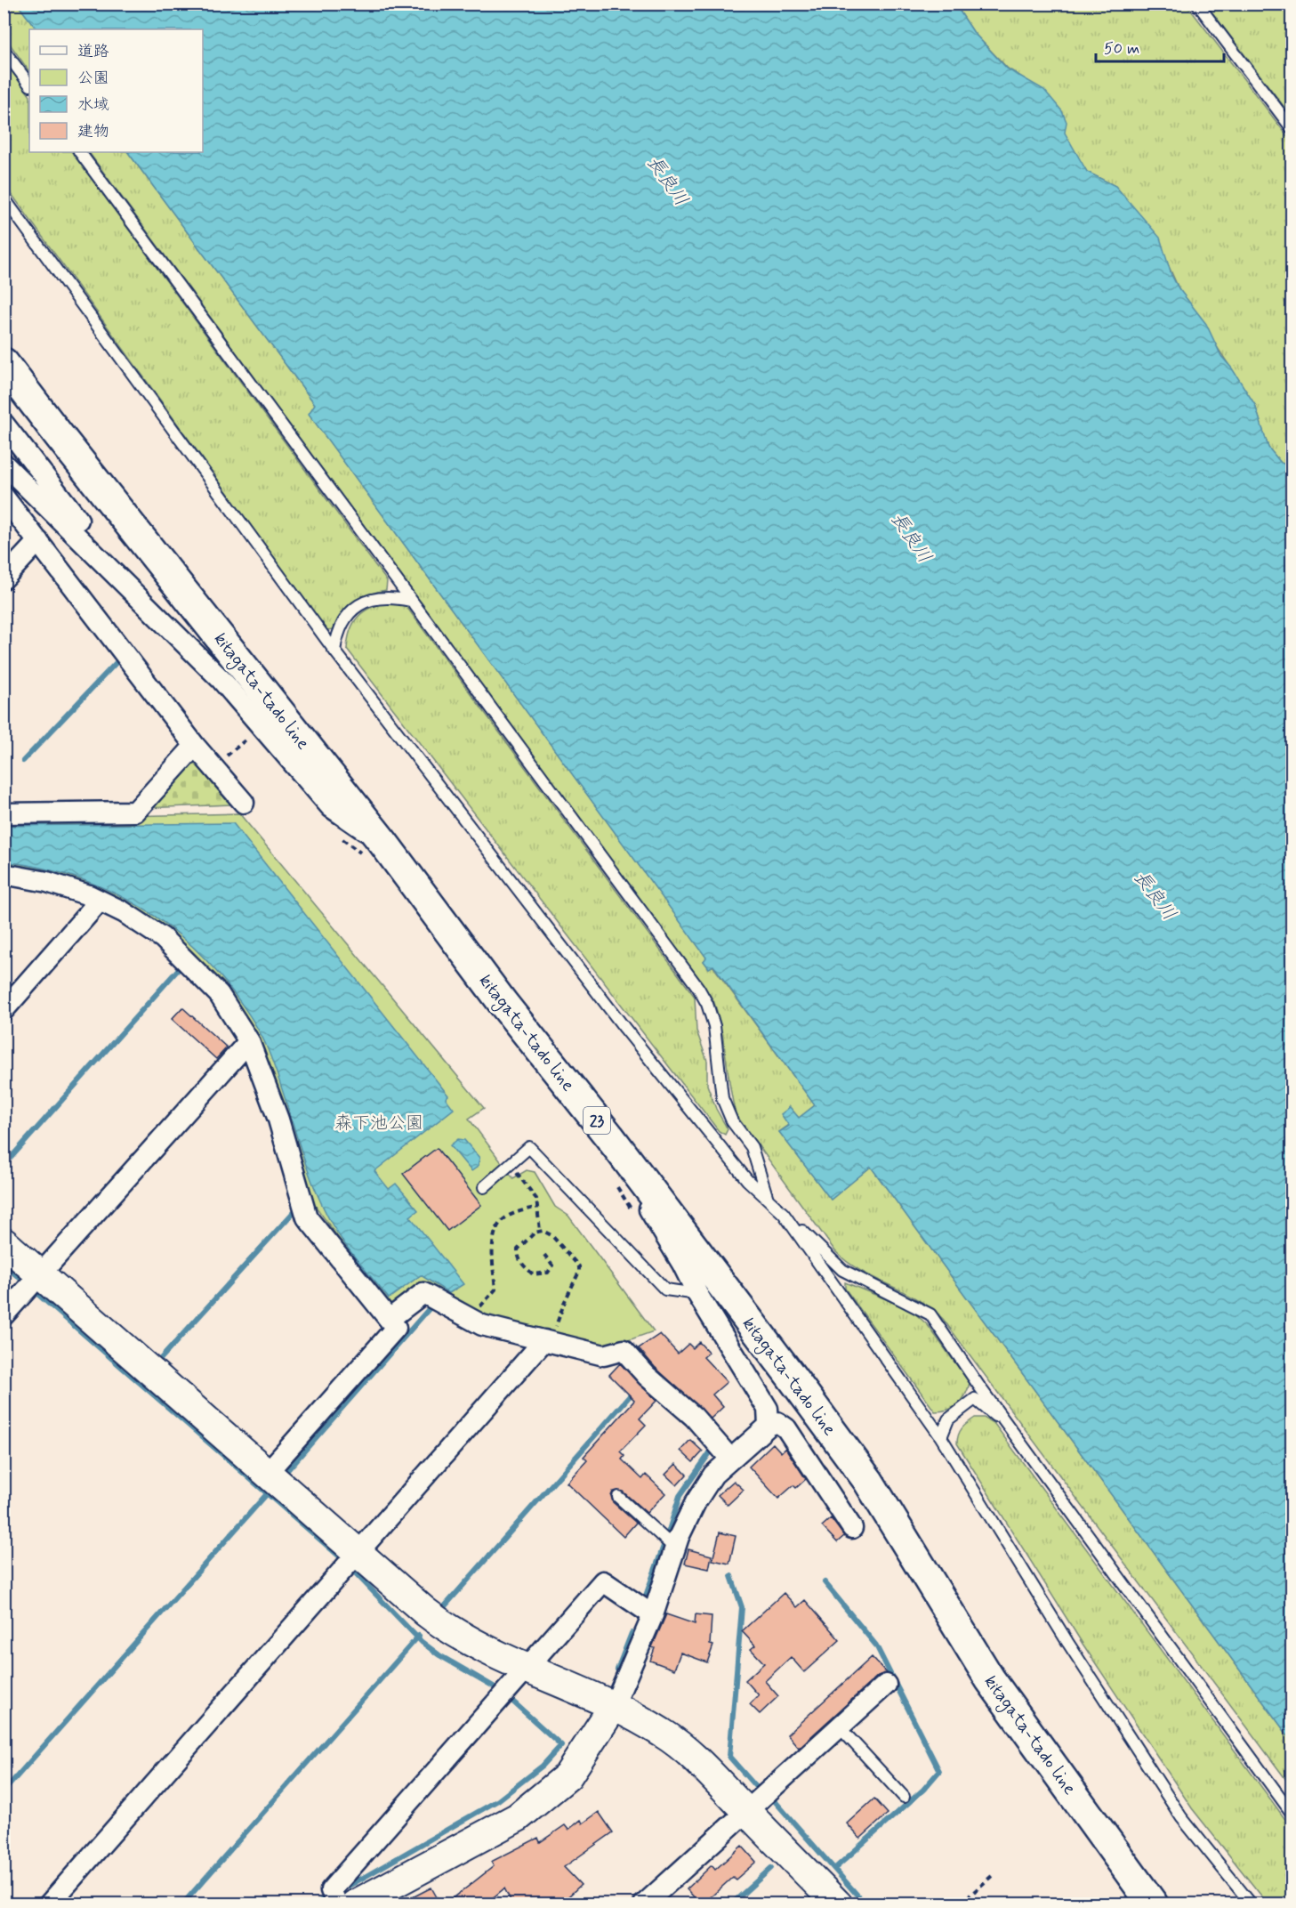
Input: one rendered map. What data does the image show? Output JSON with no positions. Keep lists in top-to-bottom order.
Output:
{
  "streets": {
    "main road": ["kitagata-tado line", "23"]
  },
  "water": ["長良川"],
  "parks": ["森下池公園"],
  "legend": [
    "道路",
    "公園",
    "水域",
    "建物"
  ],
  "scale_bar": "50 m"
}
